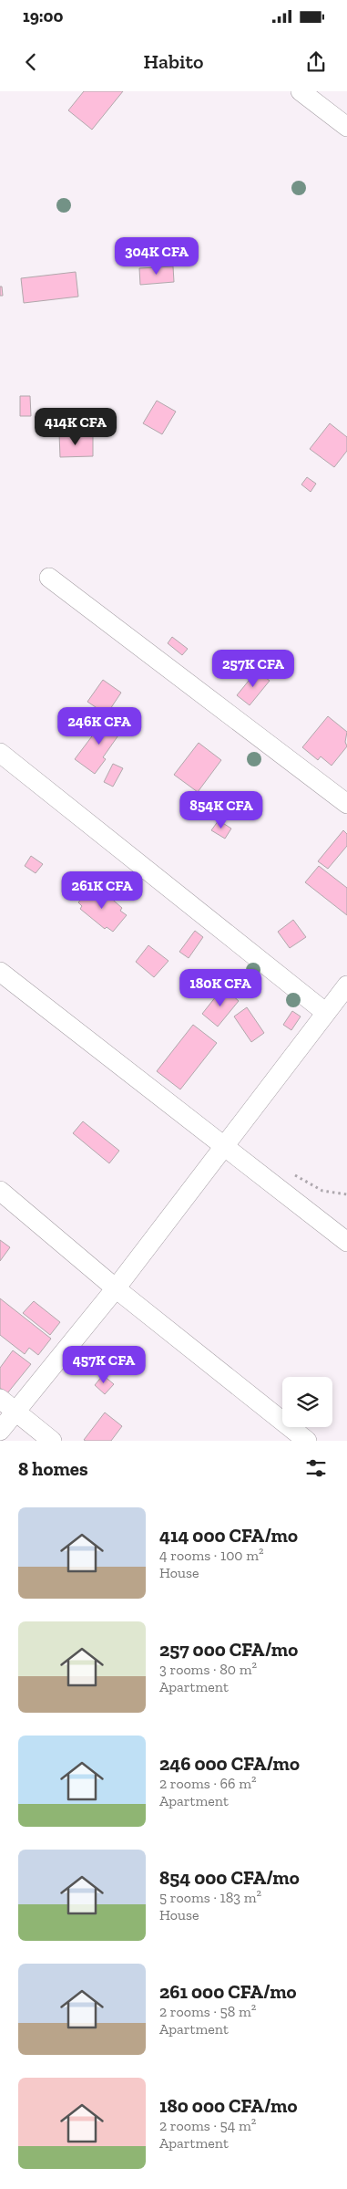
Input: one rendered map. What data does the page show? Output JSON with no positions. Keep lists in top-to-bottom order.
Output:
{
  "page": {
    "status": "19:00",
    "header": "Habito",
    "price": [
      "304K CFA",
      "414K CFA",
      "257K CFA",
      "246K CFA",
      "854K CFA",
      "261K CFA",
      "180K CFA",
      "457K CFA"
    ],
    "heading": "8 homes",
    "list": [
      {
        "name": "414 000 CFA/mo",
        "note": "4 rooms · 100 m² · House"
      },
      {
        "name": "257 000 CFA/mo",
        "note": "3 rooms · 80 m² · Apartment"
      },
      {
        "name": "246 000 CFA/mo",
        "note": "2 rooms · 66 m² · Apartment"
      },
      {
        "name": "854 000 CFA/mo",
        "note": "5 rooms · 183 m² · House"
      },
      {
        "name": "261 000 CFA/mo",
        "note": "2 rooms · 58 m² · Apartment"
      },
      {
        "name": "180 000 CFA/mo",
        "note": "2 rooms · 54 m² · Apartment"
      }
    ]
  }
}
